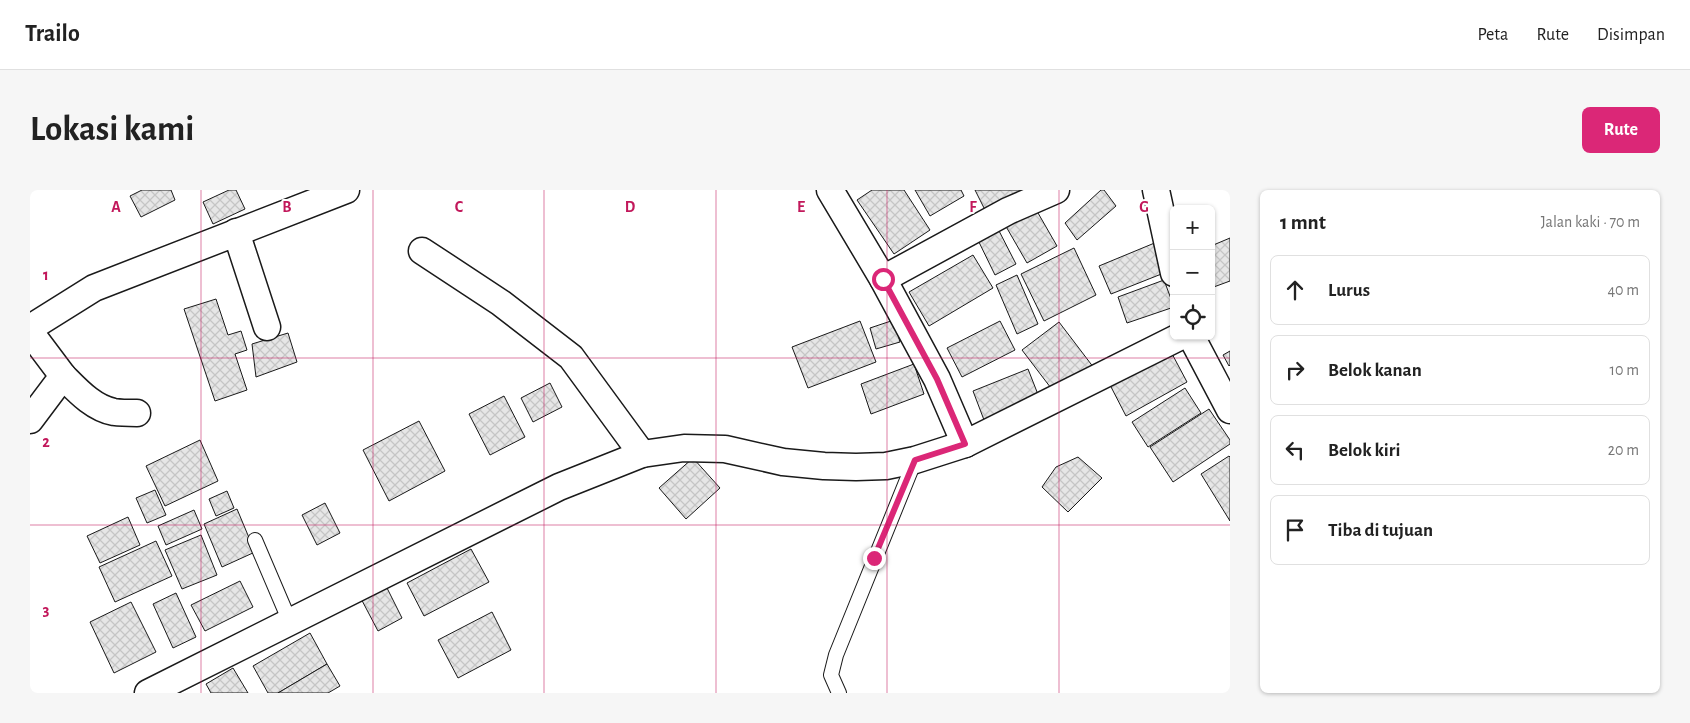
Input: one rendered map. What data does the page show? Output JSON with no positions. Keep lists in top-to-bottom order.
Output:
{
  "page": {
    "header": "Trailo",
    "nav": ["Peta", "Rute", "Disimpan"],
    "buttons": "Rute",
    "title": "Lokasi kami",
    "heading": ["1 mnt", "Jalan kaki · 70 m"],
    "map_buttons": ["+", "−"],
    "list": [
      ["Lurus", "40 m"],
      ["Belok kanan", "10 m"],
      ["Belok kiri", "20 m"],
      "Tiba di tujuan"
    ]
  },
  "grid": {
    "columns": [
      "A",
      "B",
      "C",
      "D",
      "E",
      "F",
      "G"
    ],
    "rows": ["1", "2", "3"]
  }
}
